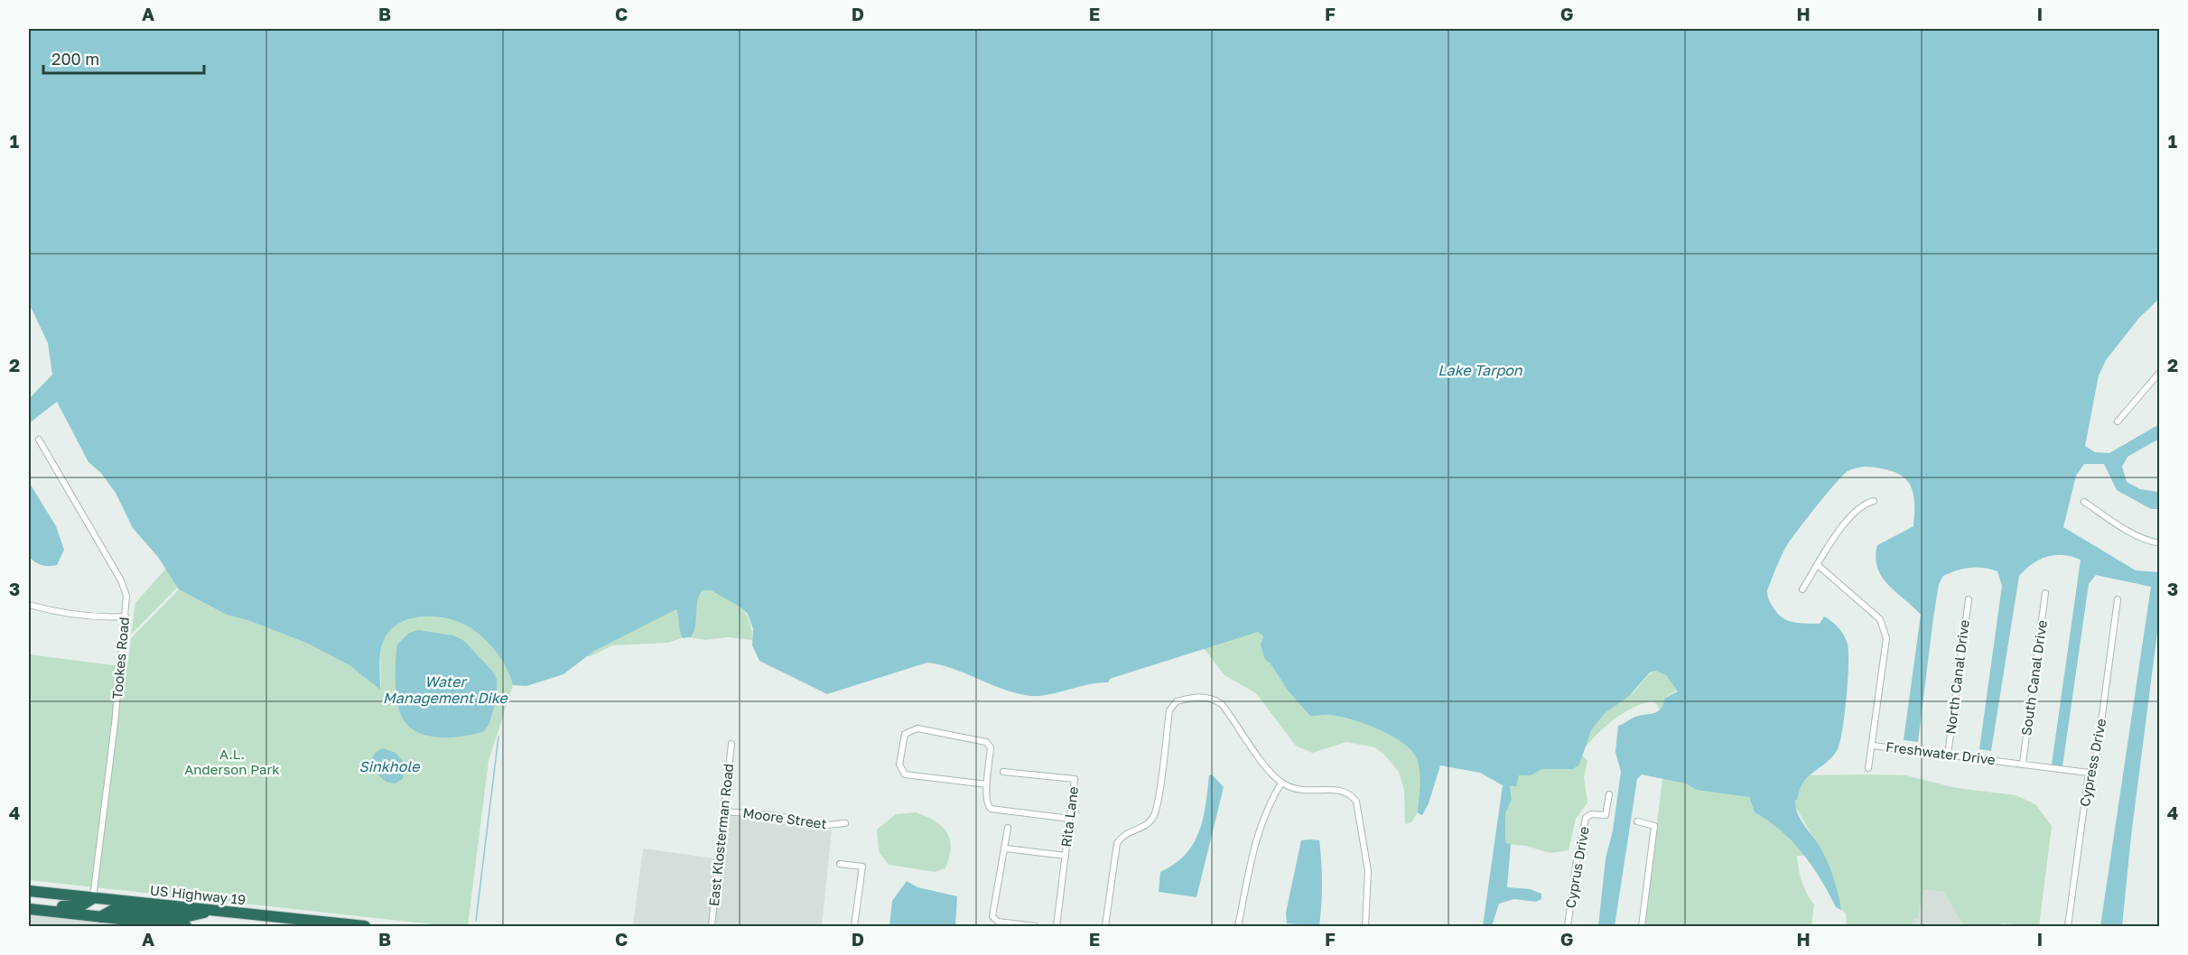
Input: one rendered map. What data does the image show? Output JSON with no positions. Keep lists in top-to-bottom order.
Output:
{
  "streets": {
    "highway": ["US Highway 19"],
    "street": [
      "Tookes Road",
      "North Canal Drive",
      "South Canal Drive",
      "Freshwater Drive",
      "Cypress Drive",
      "Rita Lane",
      "Moore Street",
      "East Klosterman Road",
      "Cyprus Drive"
    ]
  },
  "crossings": [
    ["Tookes Road", "US Highway 19"],
    ["North Canal Drive", "Freshwater Drive"],
    ["South Canal Drive", "Freshwater Drive"],
    ["Freshwater Drive", "Cypress Drive"],
    ["Moore Street", "East Klosterman Road"]
  ],
  "water": ["Lake Tarpon", "Water Management Dike", "Sinkhole"],
  "parks": ["A.L. Anderson Park"],
  "scale_bar": "200 m",
  "grid": {
    "columns": [
      "A",
      "B",
      "C",
      "D",
      "E",
      "F",
      "G",
      "H",
      "I"
    ],
    "rows": [
      "1",
      "2",
      "3",
      "4"
    ]
  }
}
